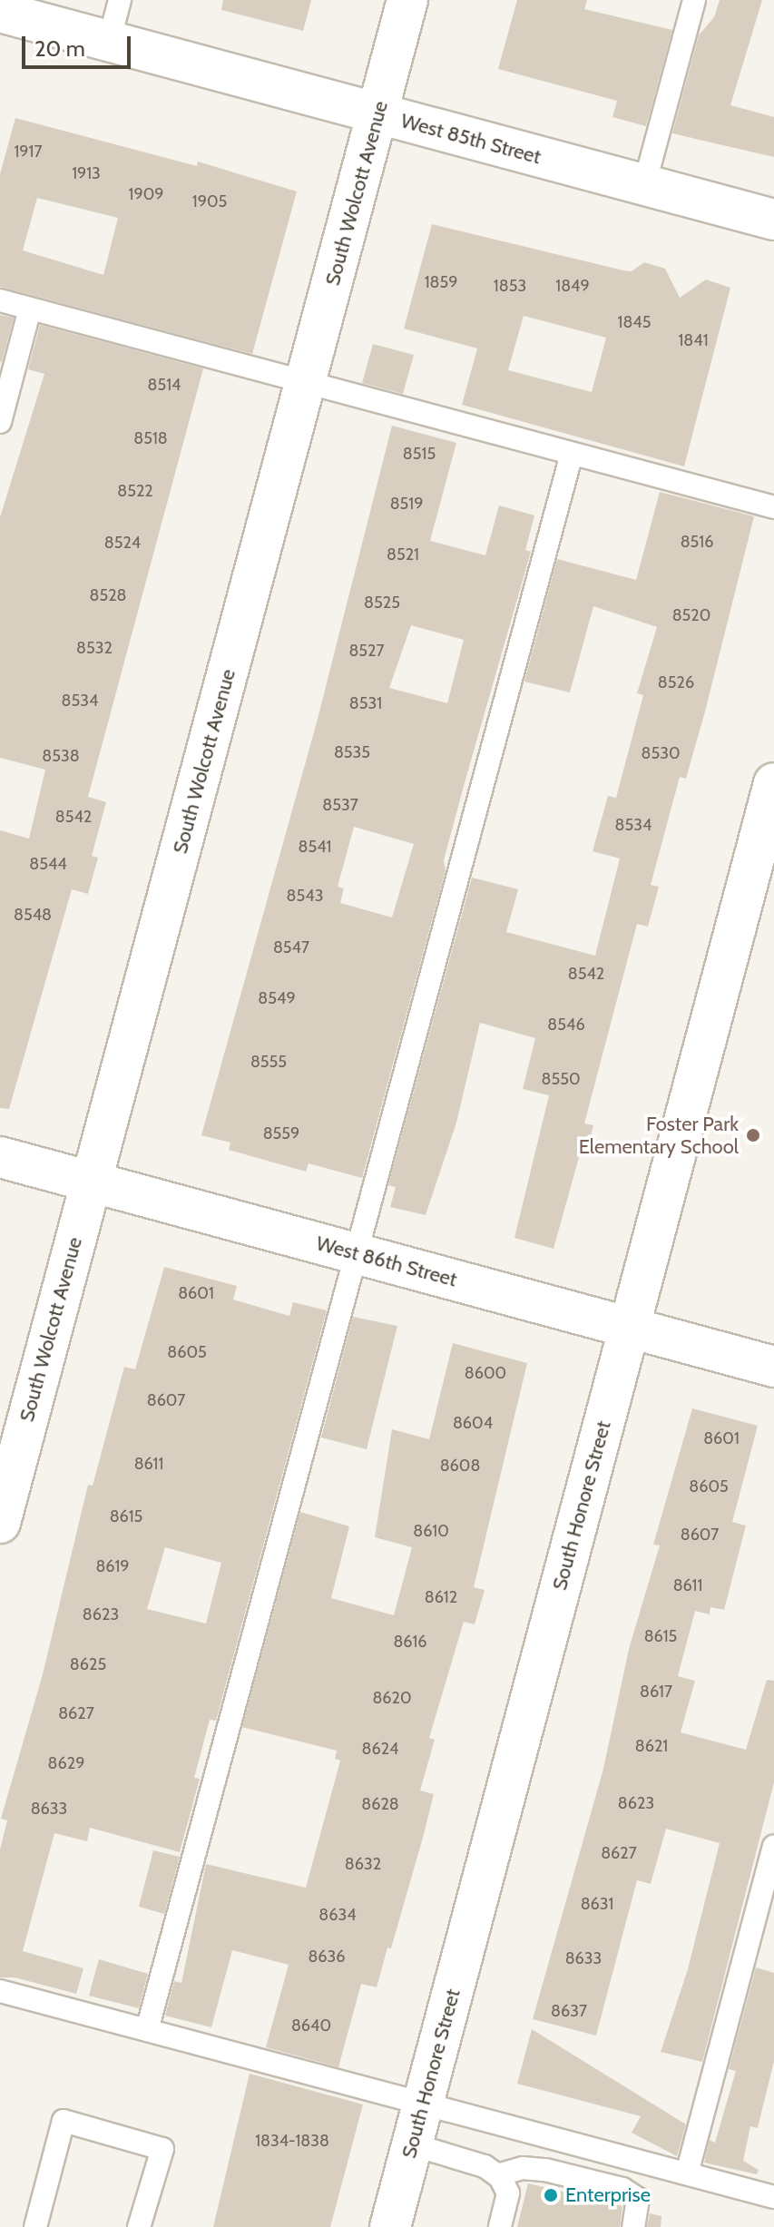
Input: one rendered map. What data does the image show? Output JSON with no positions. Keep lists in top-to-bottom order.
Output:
{
  "streets": {
    "street": [
      "West 85th Street",
      "South Wolcott Avenue",
      "West 86th Street",
      "South Honore Street"
    ]
  },
  "crossings": [
    ["West 85th Street", "South Wolcott Avenue"],
    ["South Wolcott Avenue", "West 86th Street"],
    ["West 86th Street", "South Honore Street"]
  ],
  "places": ["Foster Park Elementary School", "Enterprise"],
  "house_numbers": [
    "1917",
    "1913",
    "1909",
    "1905",
    "1859",
    "1853",
    "1849",
    "1845",
    "1841",
    "8514",
    "8518",
    "8515",
    "8522",
    "8519",
    "8516",
    "8524",
    "8521",
    "8528",
    "8525",
    "8520",
    "8532",
    "8527",
    "8526",
    "8534",
    "8531",
    "8535",
    "8530",
    "8538",
    "8537",
    "8542",
    "8534",
    "8541",
    "8544",
    "8543",
    "8548",
    "8547",
    "8542",
    "8549",
    "8546",
    "8555",
    "8550",
    "8559",
    "8601",
    "8605",
    "8600",
    "8607",
    "8604",
    "8601",
    "8611",
    "8608",
    "8605",
    "8615",
    "8610",
    "8607",
    "8619",
    "8611",
    "8612",
    "8623",
    "8615",
    "8616",
    "8625",
    "8617",
    "8620",
    "8627",
    "8621",
    "8624",
    "8629",
    "8623",
    "8628",
    "8633",
    "8627",
    "8632",
    "8631",
    "8634",
    "8636",
    "8633",
    "8637",
    "8640",
    "1834-1838"
  ],
  "scale_bar": "20 m"
}
